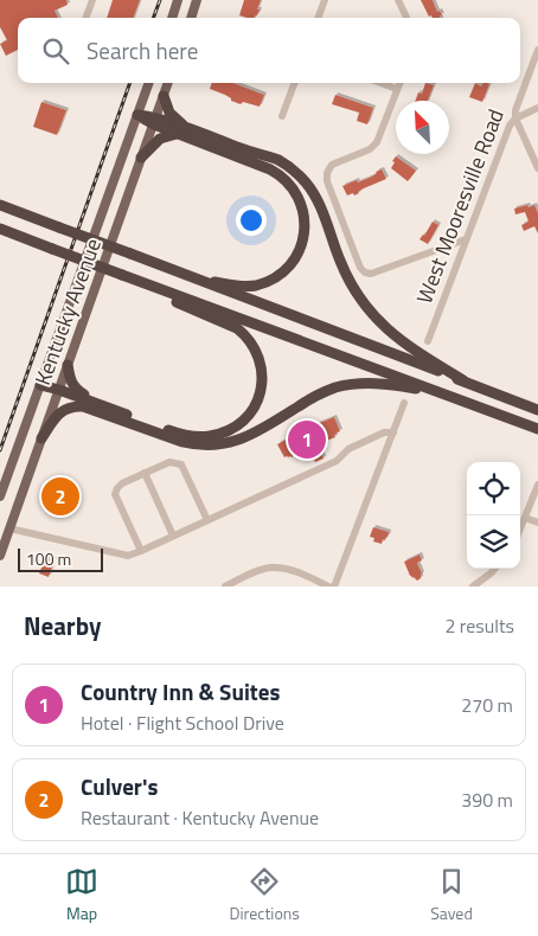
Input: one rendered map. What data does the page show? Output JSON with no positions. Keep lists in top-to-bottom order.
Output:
{
  "streets": {
    "main road": ["Kentucky Avenue"],
    "street": ["West Mooresville Road"]
  },
  "scale_bar": "100 m",
  "north": "top left",
  "page": {
    "search": "Search here",
    "pins": ["1", "2"],
    "scale": "100 m",
    "heading": ["Nearby", "2 results"],
    "list": [
      {
        "mark": "1",
        "name": "Country Inn & Suites",
        "note": "Hotel · Flight School Drive",
        "value": "270 m"
      },
      {
        "mark": "2",
        "name": "Culver's",
        "note": "Restaurant · Kentucky Avenue",
        "value": "390 m"
      }
    ],
    "nav": ["Map", "Directions", "Saved"]
  }
}
